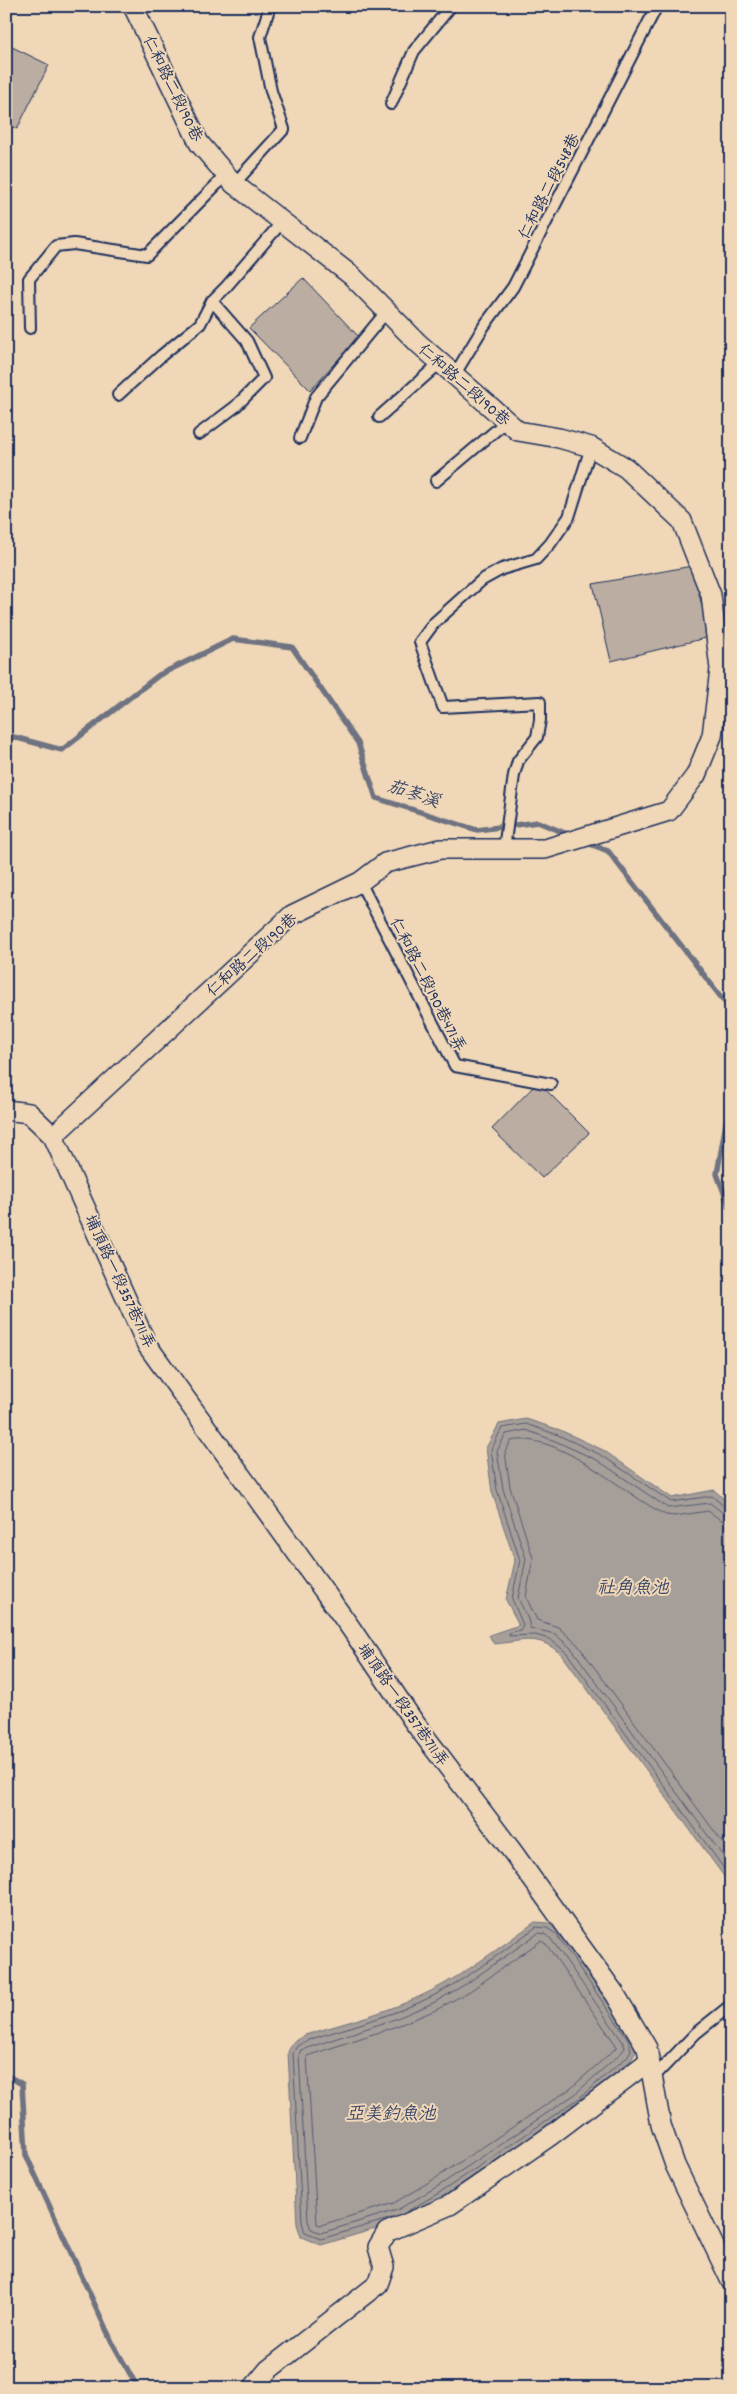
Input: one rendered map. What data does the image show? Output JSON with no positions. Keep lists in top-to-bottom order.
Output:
{
  "streets": {
    "street": ["仁和路二段190巷", "埔頂路一段357巷711弄"],
    "lane": ["仁和路二段548巷", "仁和路二段190巷471弄"]
  },
  "crossings": [
    ["仁和路二段190巷", "仁和路二段548巷"],
    ["仁和路二段190巷", "仁和路二段190巷471弄"],
    ["仁和路二段190巷", "埔頂路一段357巷711弄"]
  ],
  "water": ["茄苳溪", "社角魚池", "亞美釣魚池"]
}
